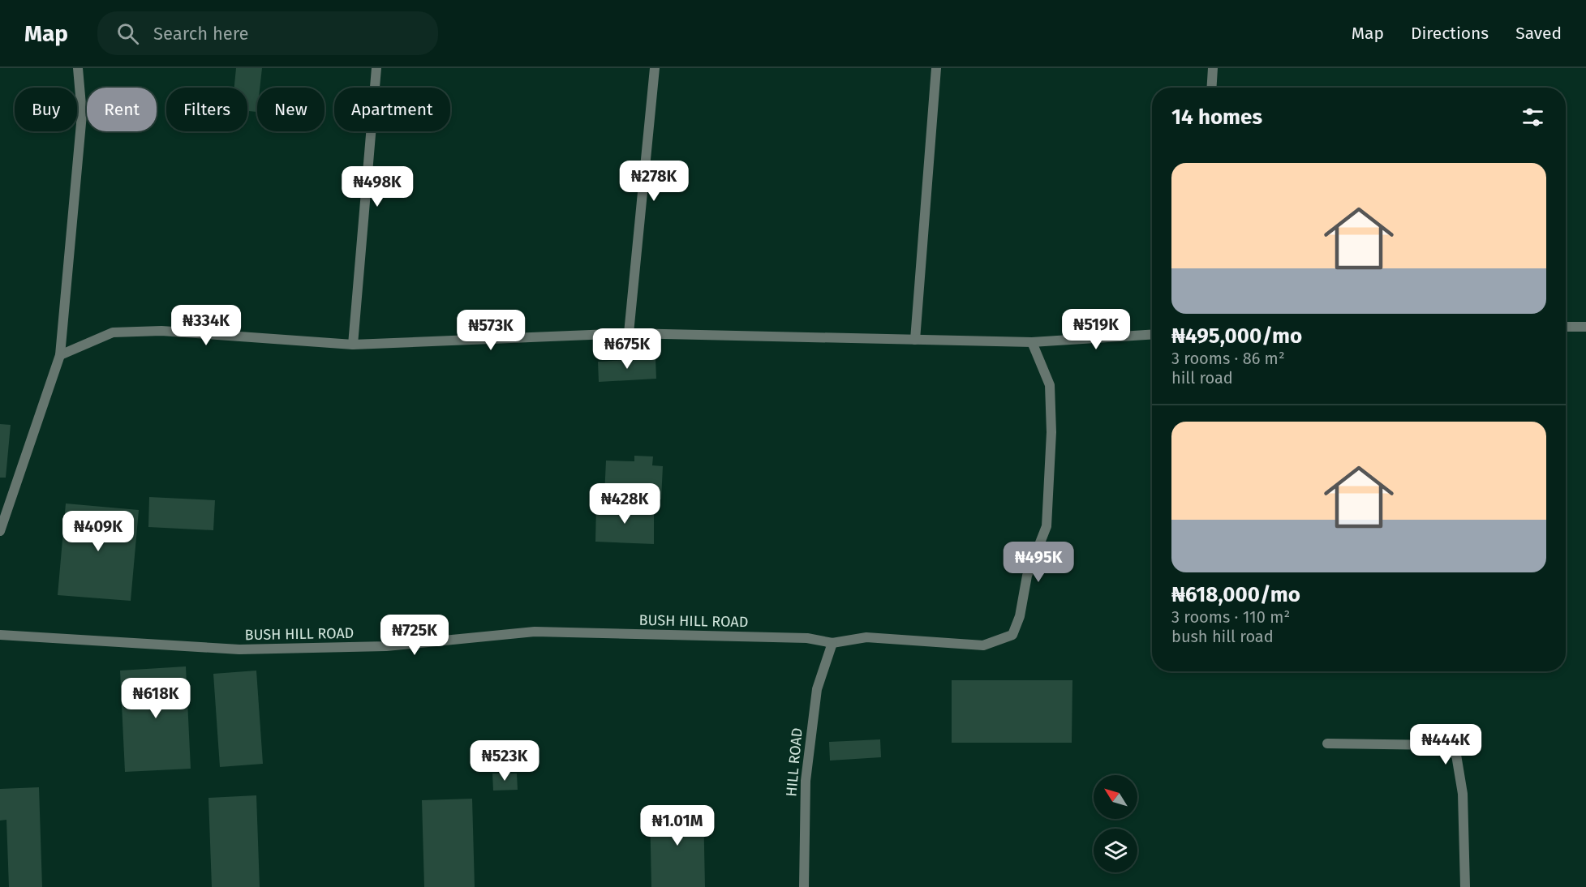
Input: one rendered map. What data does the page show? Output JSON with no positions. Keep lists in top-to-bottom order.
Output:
{
  "streets": {
    "street": ["BUSH HILL ROAD", "HILL ROAD"]
  },
  "crossings": [
    ["BUSH HILL ROAD", "HILL ROAD"]
  ],
  "north": "top left",
  "page": {
    "header": "Map",
    "search": "Search here",
    "nav": ["Map", "Directions", "Saved"],
    "chip": [
      "Buy",
      "Rent",
      "Filters",
      "New",
      "Apartment"
    ],
    "heading": "14 homes",
    "list": [
      {
        "name": "₦495,000/mo",
        "note": "3 rooms · 86 m² · hill road"
      },
      {
        "name": "₦618,000/mo",
        "note": "3 rooms · 110 m² · bush hill road"
      }
    ],
    "price": [
      "₦278K",
      "₦498K",
      "₦334K",
      "₦519K",
      "₦573K",
      "₦675K",
      "₦428K",
      "₦409K",
      "₦495K",
      "₦725K",
      "₦618K",
      "₦444K",
      "₦523K",
      "₦1.01M"
    ]
  }
}
